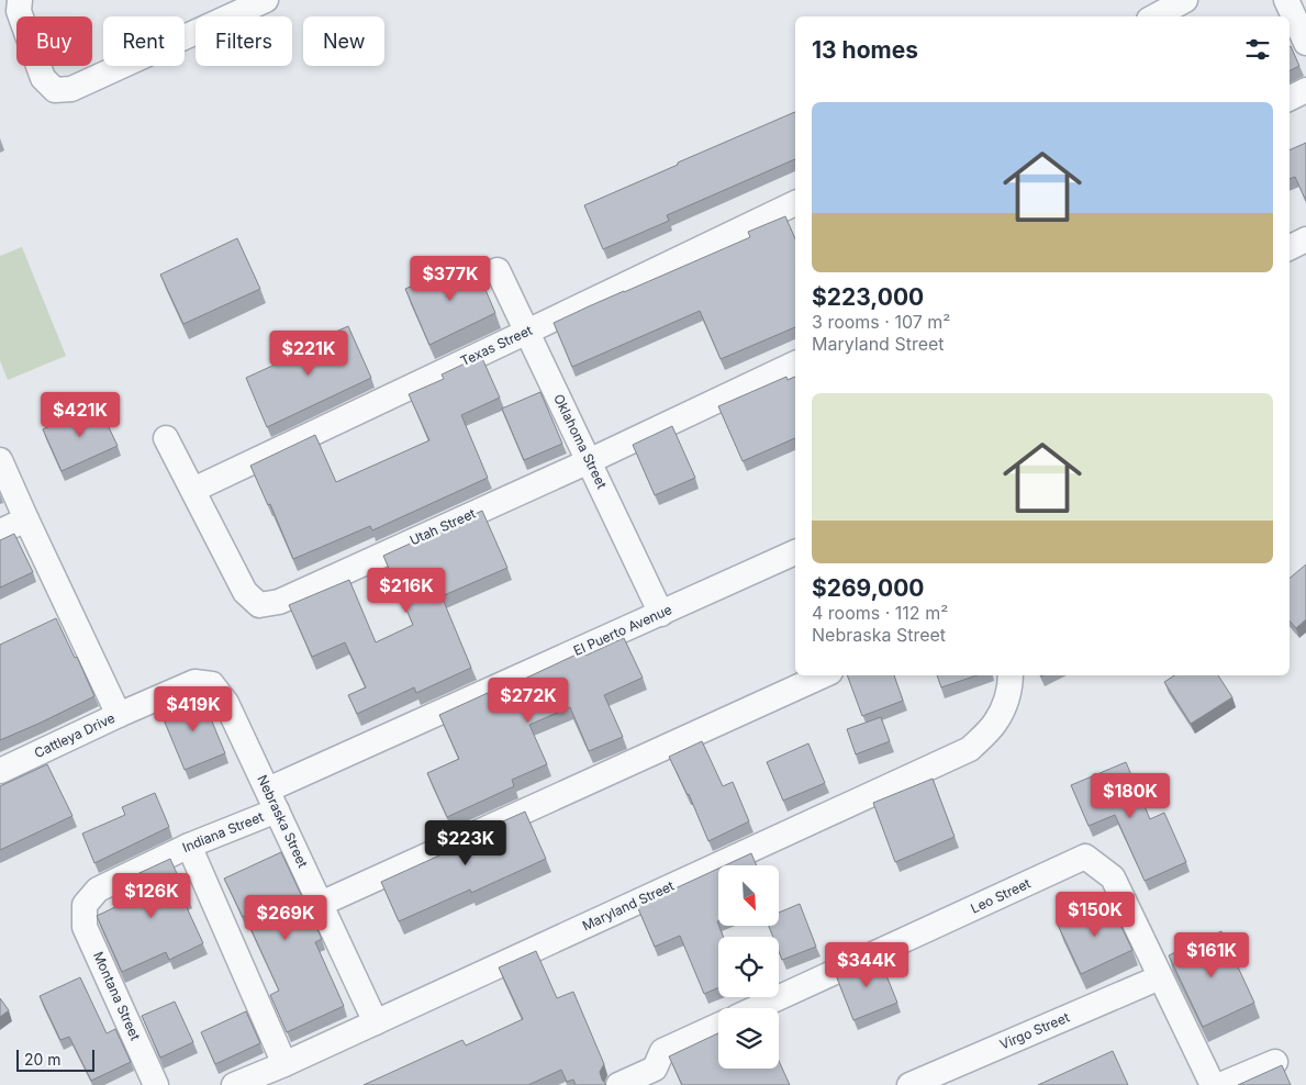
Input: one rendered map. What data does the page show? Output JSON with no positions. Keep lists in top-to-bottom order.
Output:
{
  "streets": {
    "street": [
      "Texas Street",
      "Oklahoma Street",
      "Utah Street",
      "El Puerto Avenue",
      "Cattleya Drive",
      "Nebraska Street",
      "Indiana Street",
      "Leo Street",
      "Maryland Street",
      "Montana Street",
      "Virgo Street"
    ]
  },
  "crossings": [
    ["Texas Street", "Oklahoma Street"],
    ["Texas Street", "Utah Street"],
    ["Oklahoma Street", "Utah Street"],
    ["Oklahoma Street", "El Puerto Avenue"],
    ["El Puerto Avenue", "Nebraska Street"],
    ["El Puerto Avenue", "Indiana Street"],
    ["Cattleya Drive", "Nebraska Street"],
    ["Nebraska Street", "Indiana Street"],
    ["Nebraska Street", "Maryland Street"],
    ["Indiana Street", "Montana Street"],
    ["Leo Street", "Virgo Street"]
  ],
  "scale_bar": "20 m",
  "north": "bottom right",
  "page": {
    "chip": [
      "Buy",
      "Rent",
      "Filters",
      "New"
    ],
    "heading": "13 homes",
    "list": [
      {
        "name": "$223,000",
        "note": "3 rooms · 107 m² · Maryland Street"
      },
      {
        "name": "$269,000",
        "note": "4 rooms · 112 m² · Nebraska Street"
      }
    ],
    "price": [
      "$377K",
      "$221K",
      "$421K",
      "$216K",
      "$272K",
      "$419K",
      "$180K",
      "$223K",
      "$126K",
      "$150K",
      "$269K",
      "$161K",
      "$344K"
    ],
    "scale": "20 m"
  }
}
